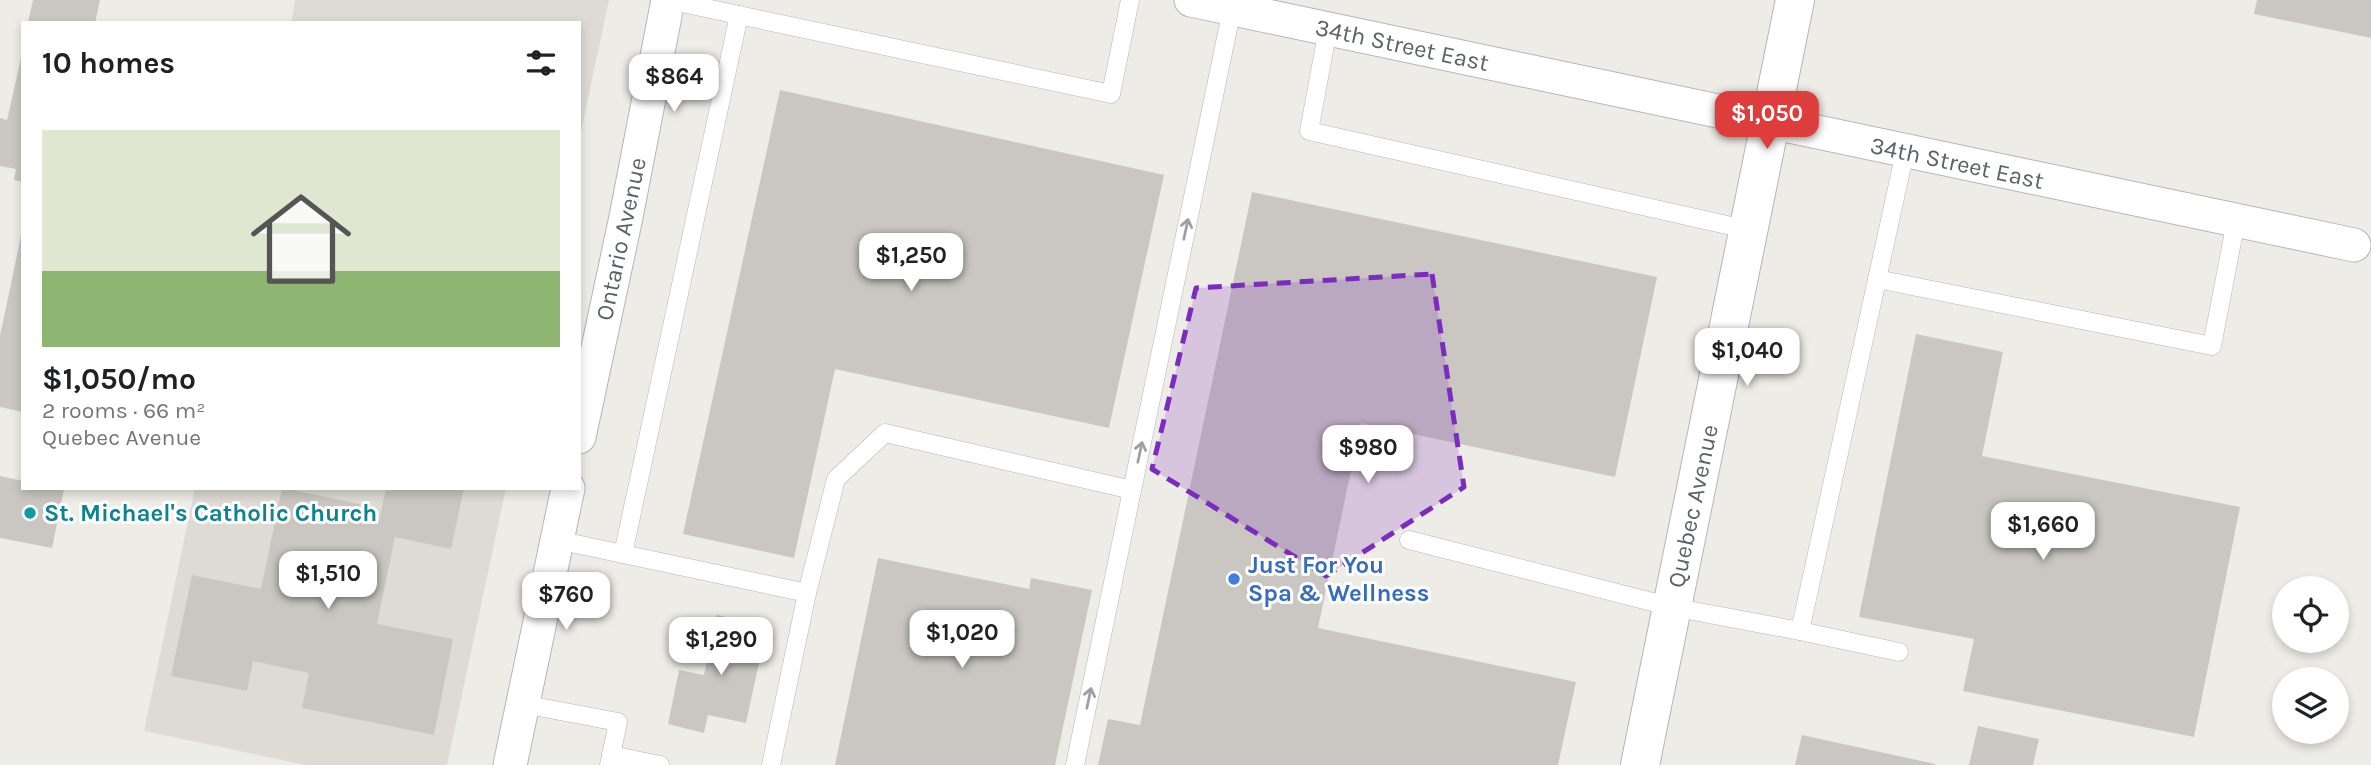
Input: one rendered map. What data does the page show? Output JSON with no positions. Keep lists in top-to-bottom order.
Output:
{
  "streets": {
    "street": ["34th Street East", "Ontario Avenue", "Quebec Avenue"]
  },
  "crossings": [
    ["34th Street East", "Quebec Avenue"]
  ],
  "places": ["St. Michael's Catholic Church", "Just For You Spa & Wellness"],
  "page": {
    "heading": "10 homes",
    "price": [
      "$864",
      "$1,050",
      "$1,250",
      "$1,040",
      "$980",
      "$1,660",
      "$1,510",
      "$760",
      "$1,020",
      "$1,290"
    ],
    "list": [
      {
        "name": "$1,050/mo",
        "note": "2 rooms · 66 m² · Quebec Avenue"
      }
    ]
  }
}
